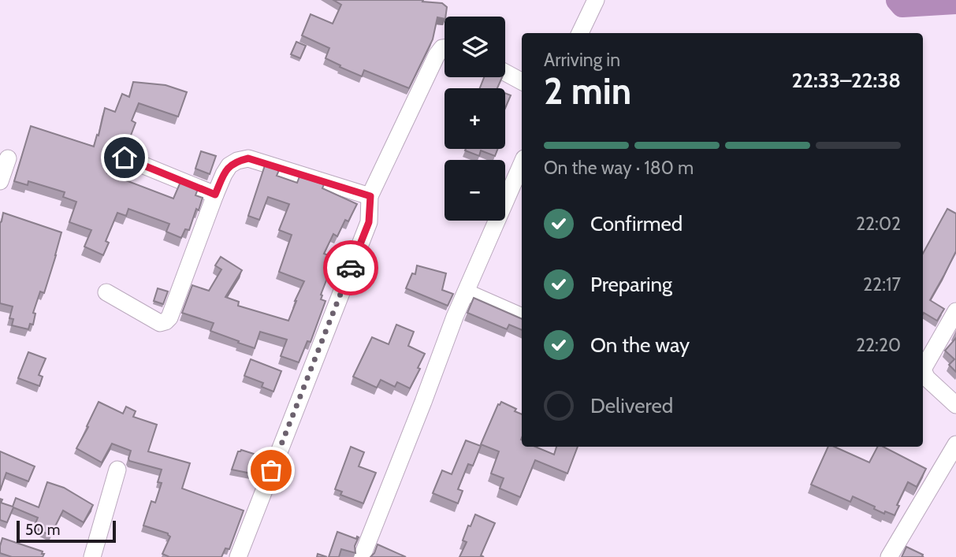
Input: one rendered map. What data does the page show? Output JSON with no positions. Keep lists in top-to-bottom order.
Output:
{
  "scale_bar": "50 m",
  "page": {
    "map_buttons": ["+", "−"],
    "heading": ["2 min", "Arriving in", "22:33–22:38"],
    "bar": "On the way · 180 m",
    "list": [
      ["Confirmed", "22:02"],
      ["Preparing", "22:17"],
      ["On the way", "22:20"],
      "Delivered"
    ],
    "scale": "50 m"
  }
}
